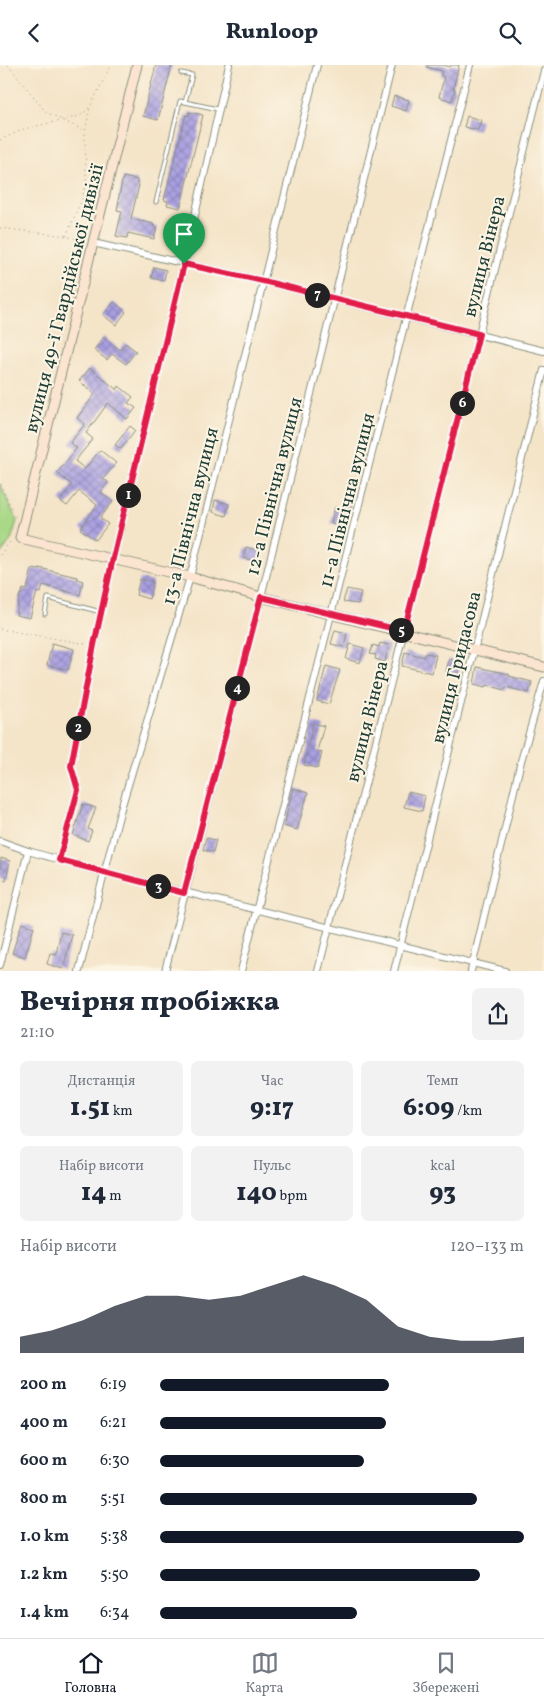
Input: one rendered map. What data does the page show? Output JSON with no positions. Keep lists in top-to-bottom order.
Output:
{
  "streets": {
    "street": [
      "вулиця Вінера",
      "вулиця 49-ї Гвардійської дивізії",
      "12-а Північна вулиця",
      "11-а Північна вулиця",
      "13-а Північна вулиця",
      "вулиця Гридасова"
    ]
  },
  "page": {
    "header": "Runloop",
    "pins": [
      "7",
      "6",
      "1",
      "5",
      "4",
      "2",
      "3"
    ],
    "heading": ["Вечірня пробіжка", "21:10"],
    "stats": [
      ["Дистанція", "1.51 km"],
      ["Час", "9:17"],
      ["Темп", "6:09 /km"],
      ["Набір висоти", "14 m"],
      ["Пульс", "140 bpm"],
      ["kcal", "93"]
    ],
    "chart": ["Набір висоти", "120–133 m"],
    "list": [
      {
        "name": "200 m",
        "note": "6:19"
      },
      {
        "name": "400 m",
        "note": "6:21"
      },
      {
        "name": "600 m",
        "note": "6:30"
      },
      {
        "name": "800 m",
        "note": "5:51"
      },
      {
        "name": "1.0 km",
        "note": "5:38"
      },
      {
        "name": "1.2 km",
        "note": "5:50"
      },
      {
        "name": "1.4 km",
        "note": "6:34"
      }
    ],
    "tabs": ["Головна", "Карта", "Збережені"]
  }
}
